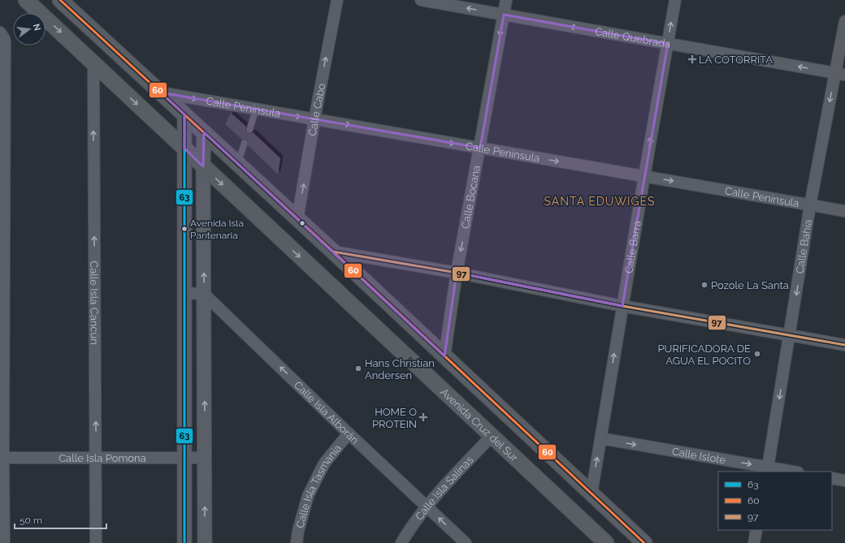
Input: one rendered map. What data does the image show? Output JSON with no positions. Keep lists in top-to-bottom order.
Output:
{
  "streets": {
    "main road": ["Avenida Cruz del Sur"],
    "street": [
      "Calle Quebrada",
      "Calle Península",
      "Calle Cabo",
      "Calle Bocana",
      "Calle Barra",
      "Calle Bahía",
      "Calle Isla Cancún",
      "Calle Isla Alborán",
      "Calle Islote",
      "Calle Isla Pomona",
      "Calle Isla Tasmania",
      "Calle Isla Salinas"
    ]
  },
  "crossings": [
    ["Calle Quebrada", "Calle Bocana"],
    ["Calle Quebrada", "Calle Barra"],
    ["Calle Quebrada", "Calle Bahía"],
    ["Calle Península", "Calle Cabo"],
    ["Calle Península", "Calle Bocana"],
    ["Calle Península", "Calle Barra"],
    ["Calle Península", "Calle Bahía"],
    ["Calle Barra", "Calle Islote"],
    ["Calle Bahía", "Calle Islote"],
    ["Calle Isla Cancún", "Avenida Cruz del Sur"],
    ["Calle Isla Cancún", "Calle Isla Pomona"],
    ["Calle Isla Alborán", "Calle Isla Tasmania"],
    ["Calle Isla Alborán", "Calle Isla Salinas"],
    ["Avenida Cruz del Sur", "Calle Isla Salinas"]
  ],
  "one_way": [
    "Calle Quebrada",
    "Calle Península",
    "Calle Cabo",
    "Calle Bocana",
    "Calle Barra",
    "Calle Bahía",
    "Calle Isla Alborán",
    "Calle Islote"
  ],
  "districts": ["SANTA EDUWIGES"],
  "places": {
    "health": ["LA COTORRITA", "HOME O PROTEIN"],
    "other": [
      "Avenida Isla Pantenaria",
      "Pozole La Santa",
      "PURIFICADORA DE AGUA EL POCITO",
      "Hans Christian Andersen"
    ]
  },
  "lines": ["transit line 60", "transit line 63", "transit line 97"],
  "legend": ["63", "60", "97"],
  "scale_bar": "50 m",
  "north": "right"
}
